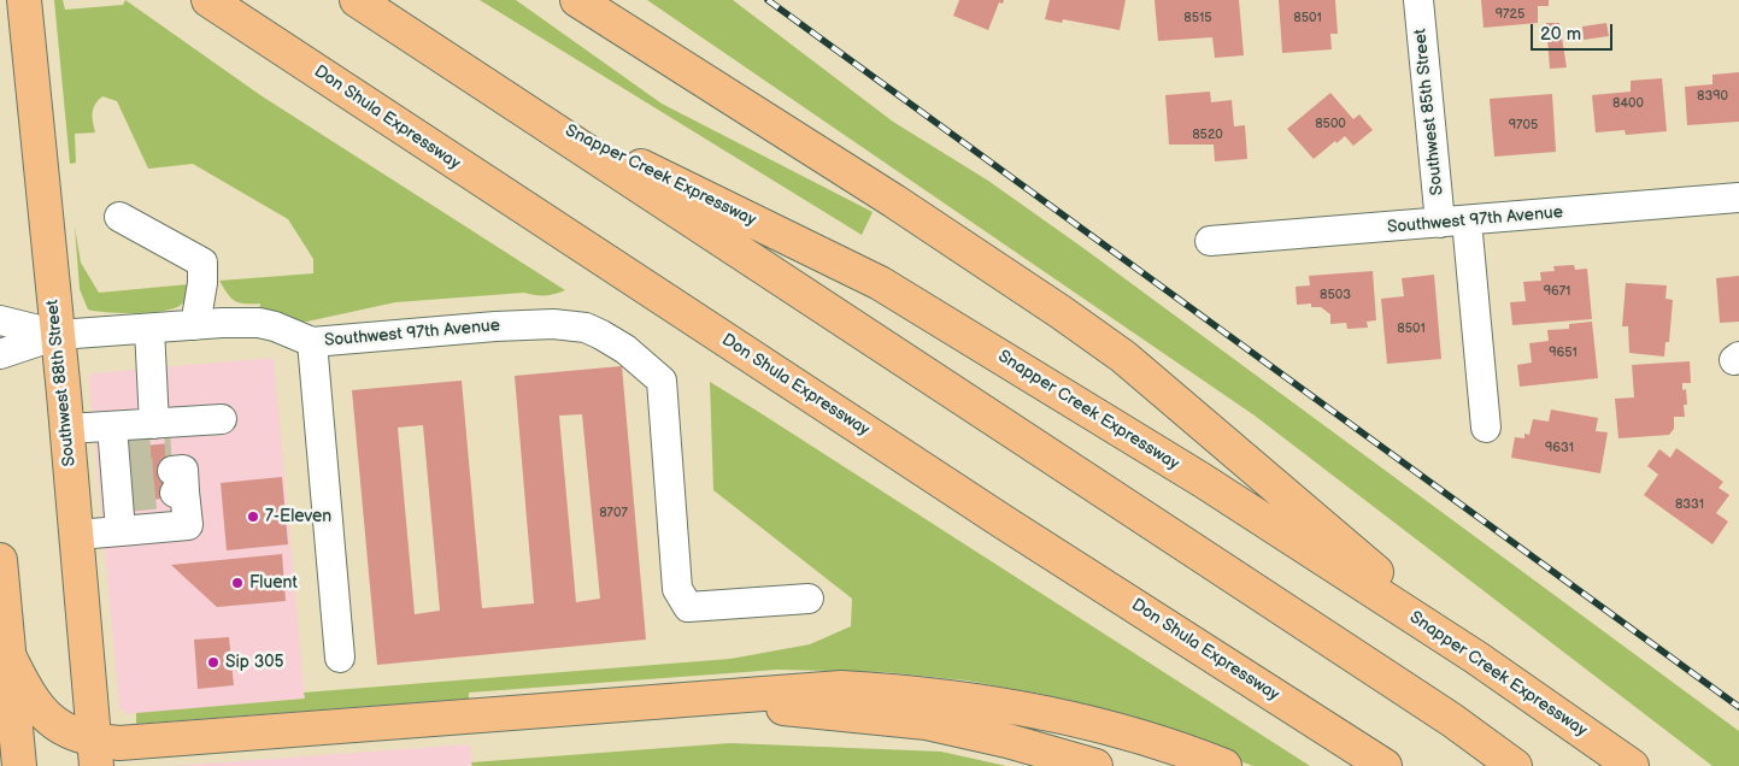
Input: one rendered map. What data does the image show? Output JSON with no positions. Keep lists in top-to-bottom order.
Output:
{
  "streets": {
    "main road": ["Don Shula Expressway", "Snapper Creek Expressway", "Southwest 88th Street"],
    "street": ["Southwest 85th Street", "Southwest 97th Avenue"]
  },
  "crossings": [
    ["Southwest 85th Street", "Southwest 97th Avenue"],
    ["Southwest 97th Avenue", "Southwest 88th Street"]
  ],
  "places": ["7-Eleven", "Fluent", "Sip 305"],
  "house_numbers": [
    "9725",
    "8515",
    "8501",
    "8390",
    "8400",
    "8500",
    "9705",
    "8520",
    "9671",
    "8503",
    "8501",
    "9651",
    "9631",
    "8331",
    "8707"
  ],
  "scale_bar": "20 m"
}
